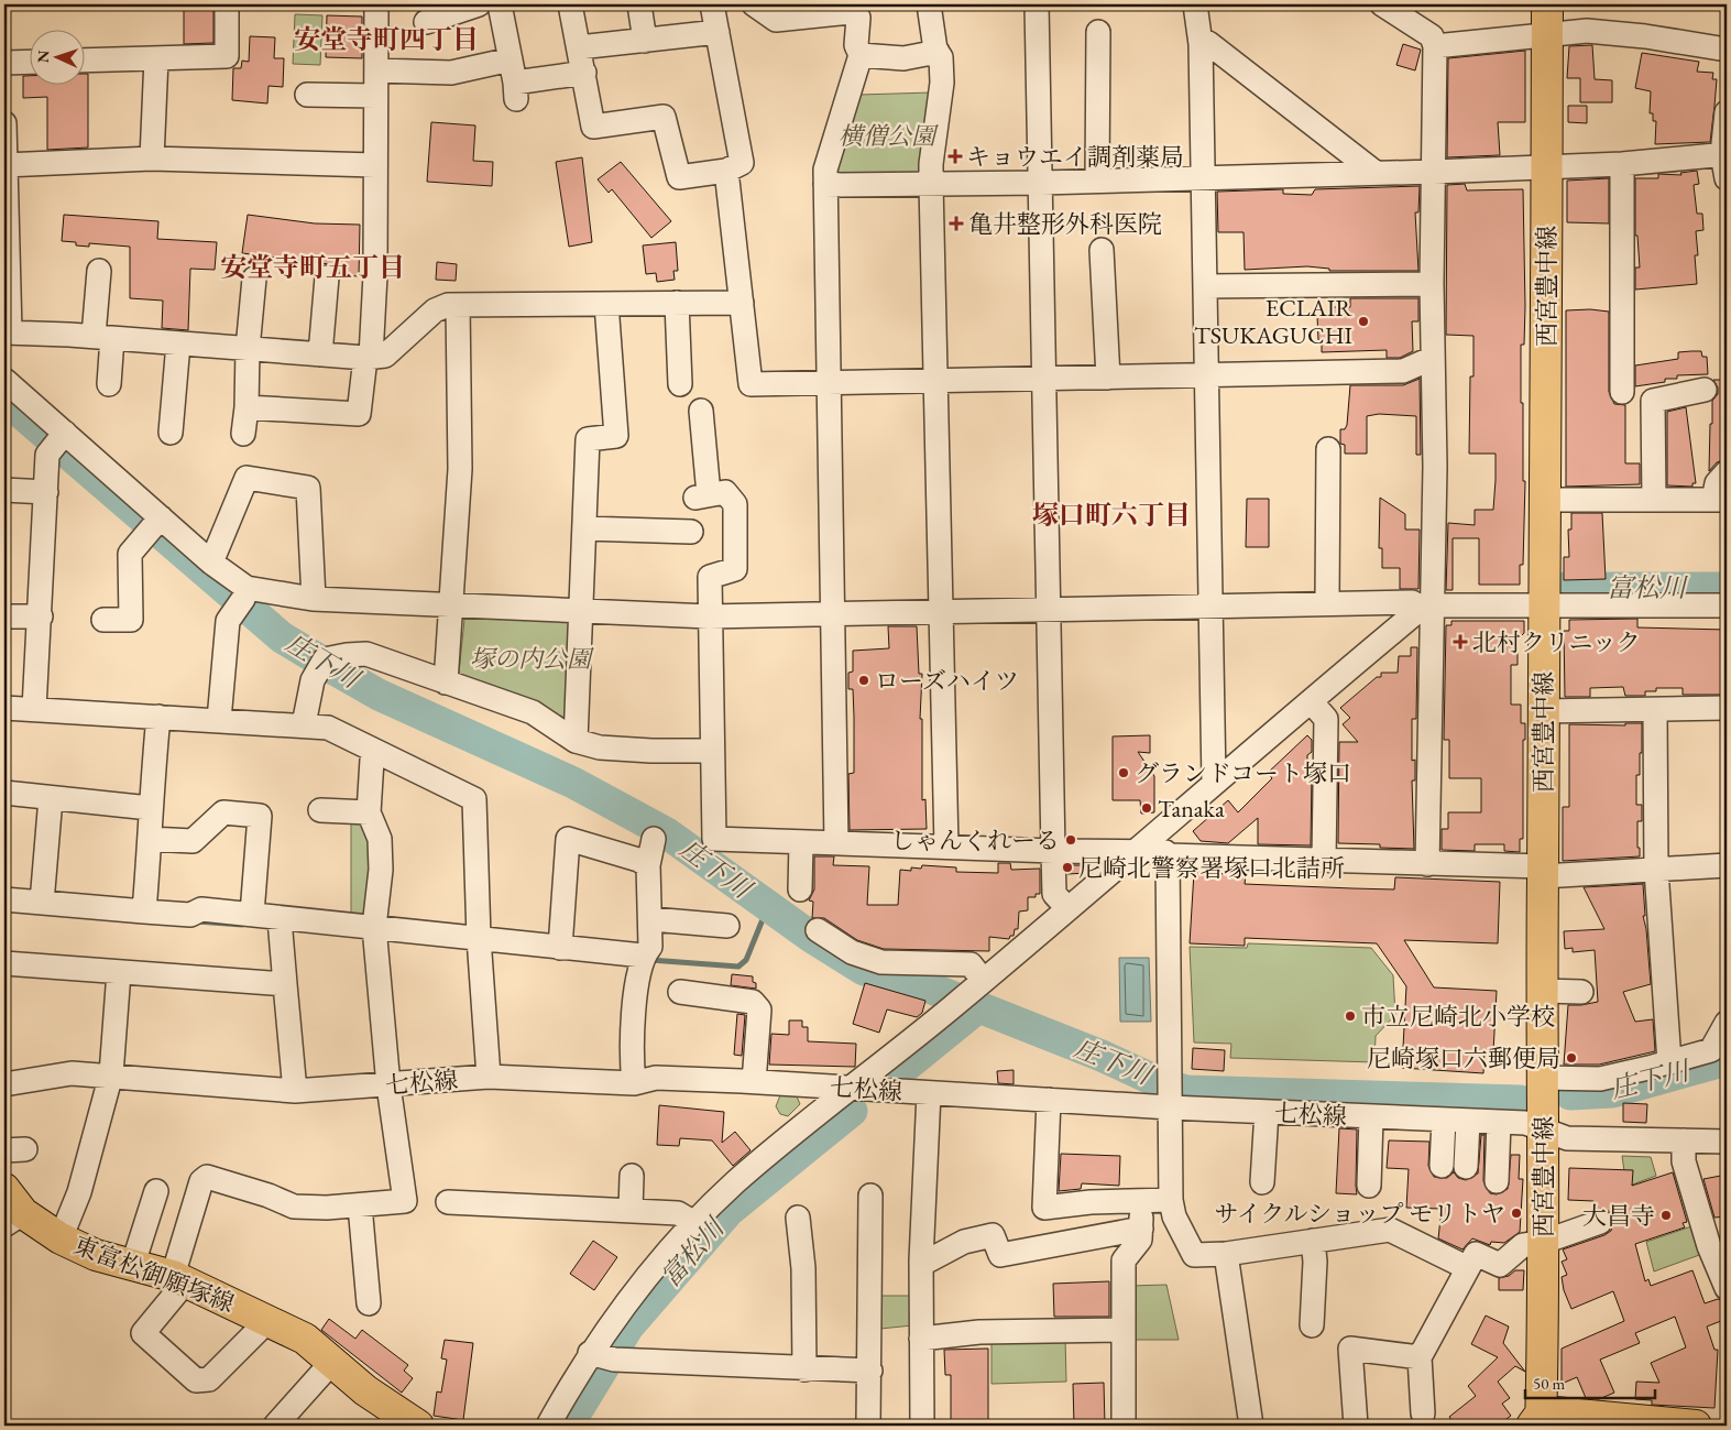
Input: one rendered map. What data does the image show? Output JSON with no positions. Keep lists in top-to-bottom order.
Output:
{
  "streets": {
    "main road": ["西宮豊中線", "東富松御願塚線"],
    "street": ["七松線"]
  },
  "crossings": [
    ["西宮豊中線", "七松線"]
  ],
  "districts": ["安堂寺町四丁目", "安堂寺町五丁目", "塚口町六丁目"],
  "water": ["富松川", "庄下川"],
  "parks": ["横僧公園", "塚の内公園"],
  "places": {
    "health": ["キョウエイ調剤薬局", "亀井整形外科医院", "北村クリニック"],
    "other": [
      "ECLAIR TSUKAGUCHI",
      "ローズハイツ",
      "グランドコート塚口",
      "Tanaka",
      "しゃんくれーる",
      "尼崎北警察署塚口北詰所",
      "市立尼崎北小学校",
      "尼崎塚口六郵便局",
      "サイクルショップ モリトヤ",
      "大昌寺"
    ]
  },
  "scale_bar": "50 m",
  "north": "left"
}
